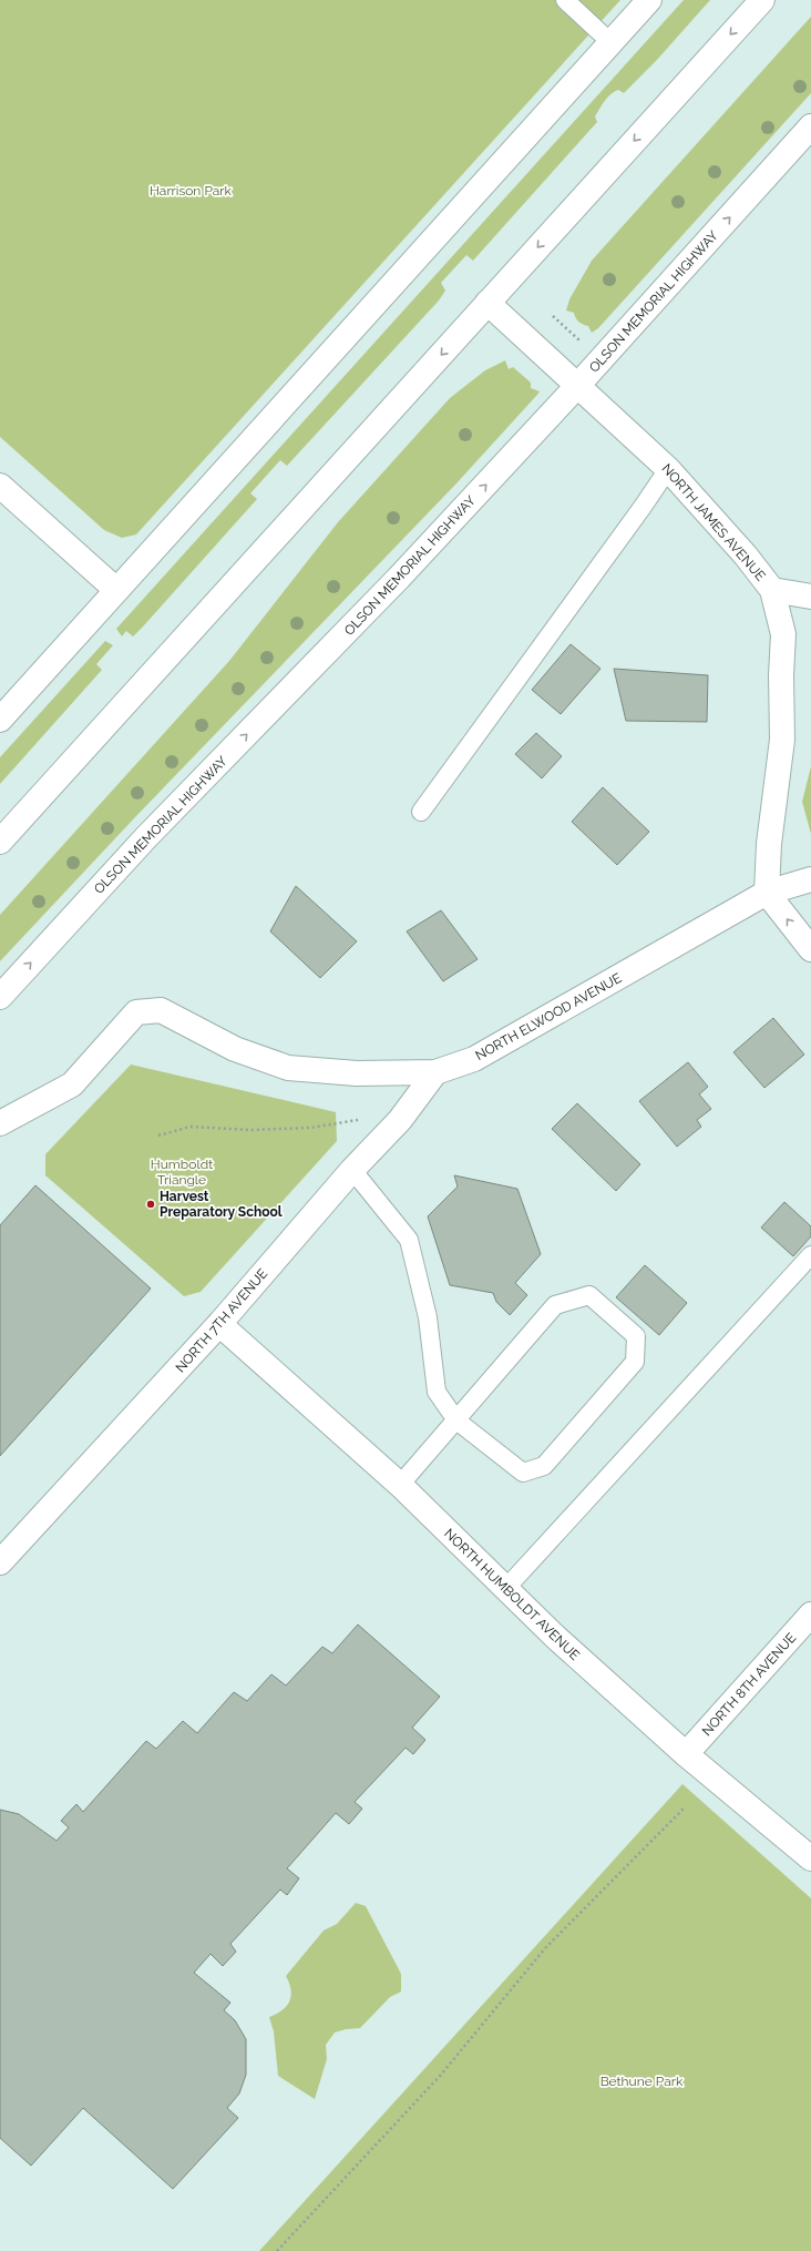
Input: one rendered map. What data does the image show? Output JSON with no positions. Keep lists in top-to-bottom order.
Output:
{
  "streets": {
    "street": [
      "OLSON MEMORIAL HIGHWAY",
      "NORTH JAMES AVENUE",
      "NORTH ELWOOD AVENUE",
      "NORTH 7TH AVENUE",
      "NORTH HUMBOLDT AVENUE",
      "NORTH 8TH AVENUE"
    ]
  },
  "crossings": [
    ["OLSON MEMORIAL HIGHWAY", "NORTH JAMES AVENUE"],
    ["NORTH JAMES AVENUE", "NORTH ELWOOD AVENUE"],
    ["NORTH ELWOOD AVENUE", "NORTH 7TH AVENUE"],
    ["NORTH 7TH AVENUE", "NORTH HUMBOLDT AVENUE"],
    ["NORTH HUMBOLDT AVENUE", "NORTH 8TH AVENUE"]
  ],
  "parks": ["Harrison Park", "Humboldt Triangle", "Bethune Park"],
  "places": ["Harvest Preparatory School"]
}
